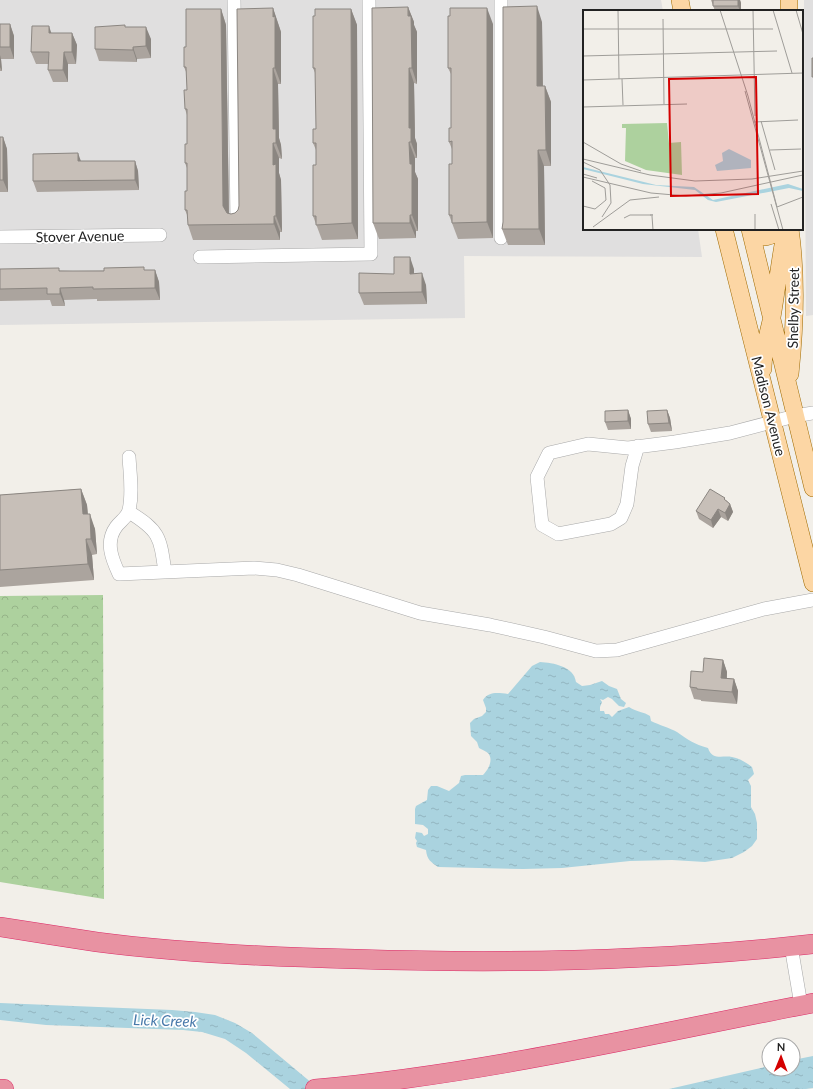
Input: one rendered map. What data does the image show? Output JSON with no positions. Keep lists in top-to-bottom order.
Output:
{
  "streets": {
    "main road": ["Shelby Street", "Madison Avenue"],
    "street": ["Stover Avenue"]
  },
  "crossings": [
    ["Shelby Street", "Madison Avenue"]
  ],
  "water": ["Lick Creek"],
  "north": "top"
}
